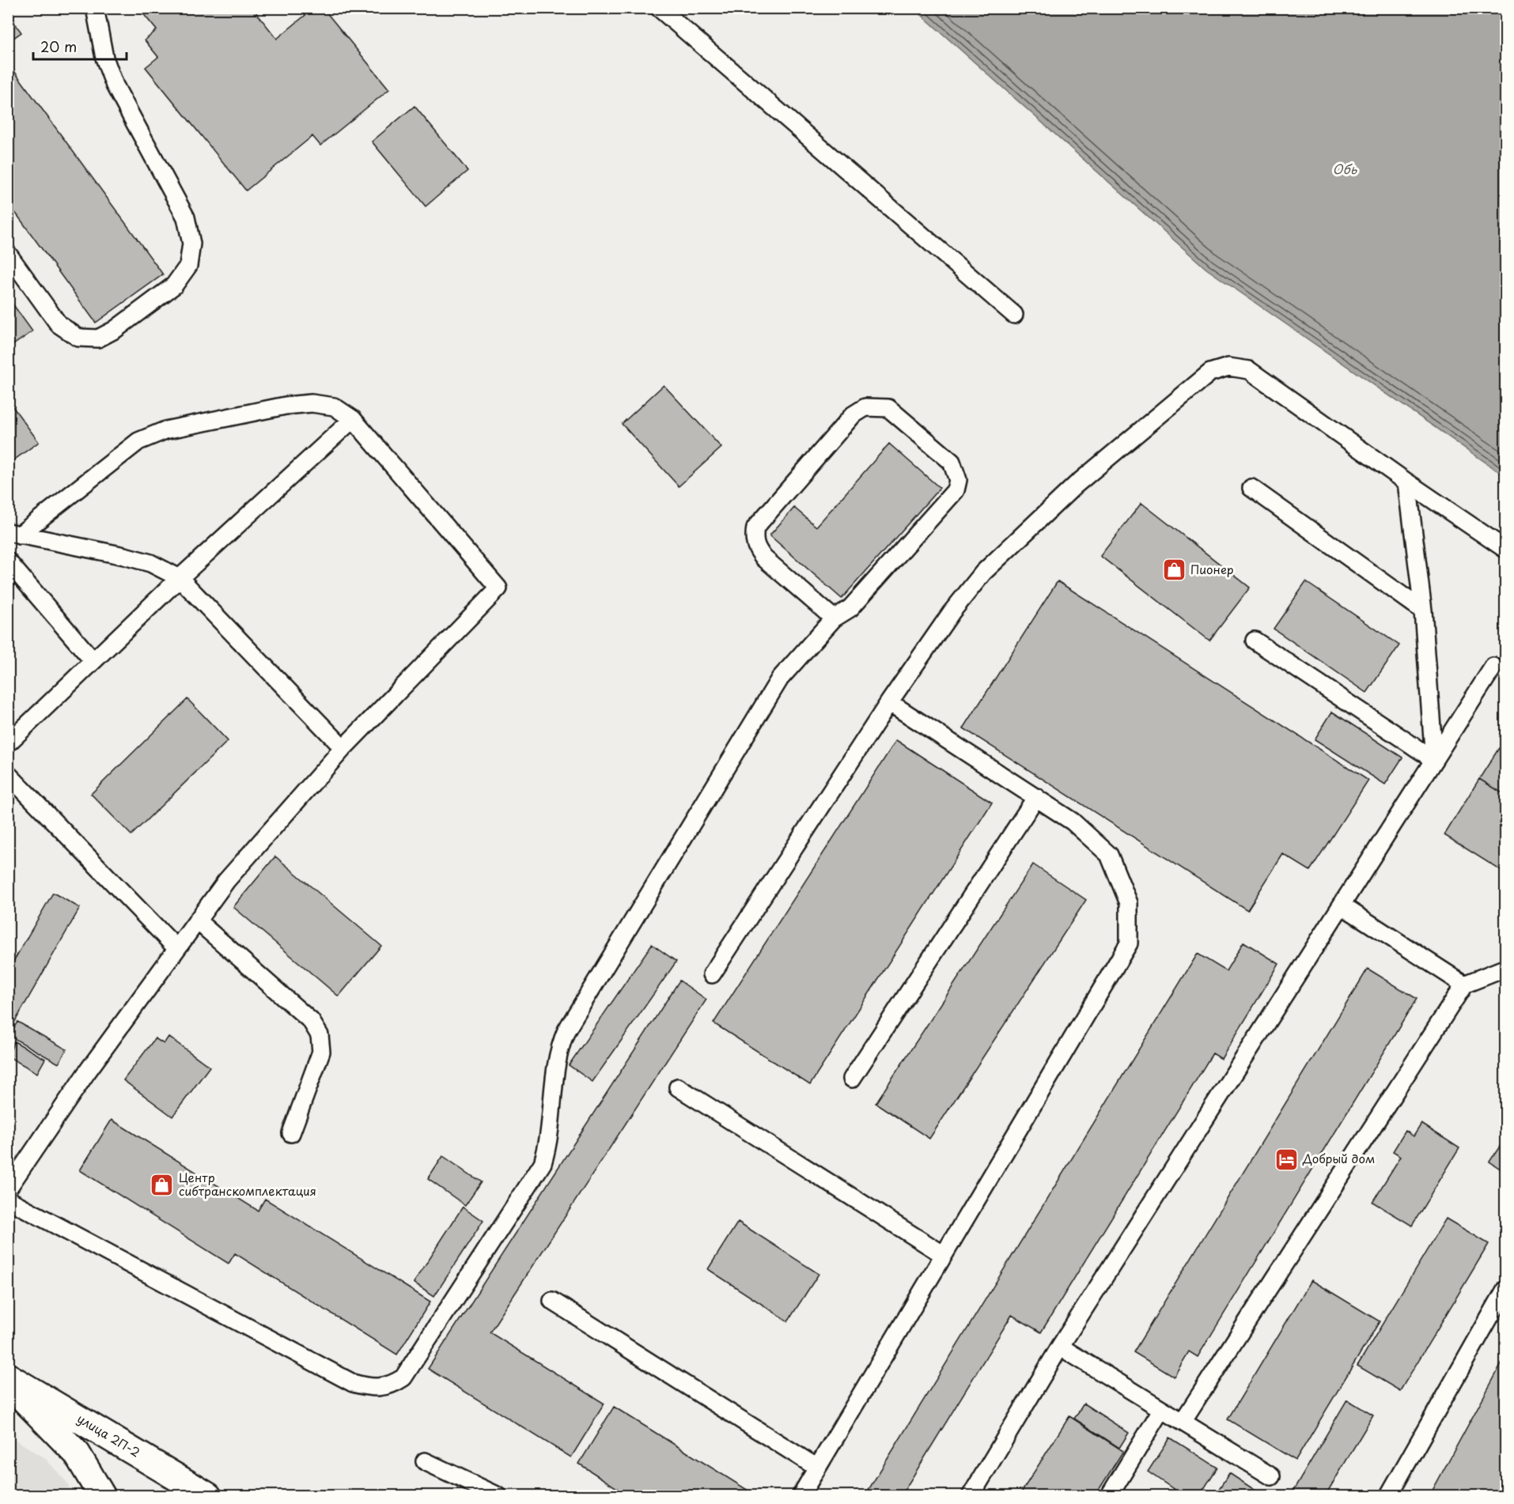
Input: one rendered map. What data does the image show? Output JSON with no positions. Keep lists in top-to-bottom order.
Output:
{
  "streets": {
    "main road": ["улица 2П-2"]
  },
  "water": ["Обь"],
  "places": {
    "shop": ["Пионер", "Центр сибтранскомплектация"],
    "hotel": ["Добрый дом"]
  },
  "scale_bar": "20 m"
}
